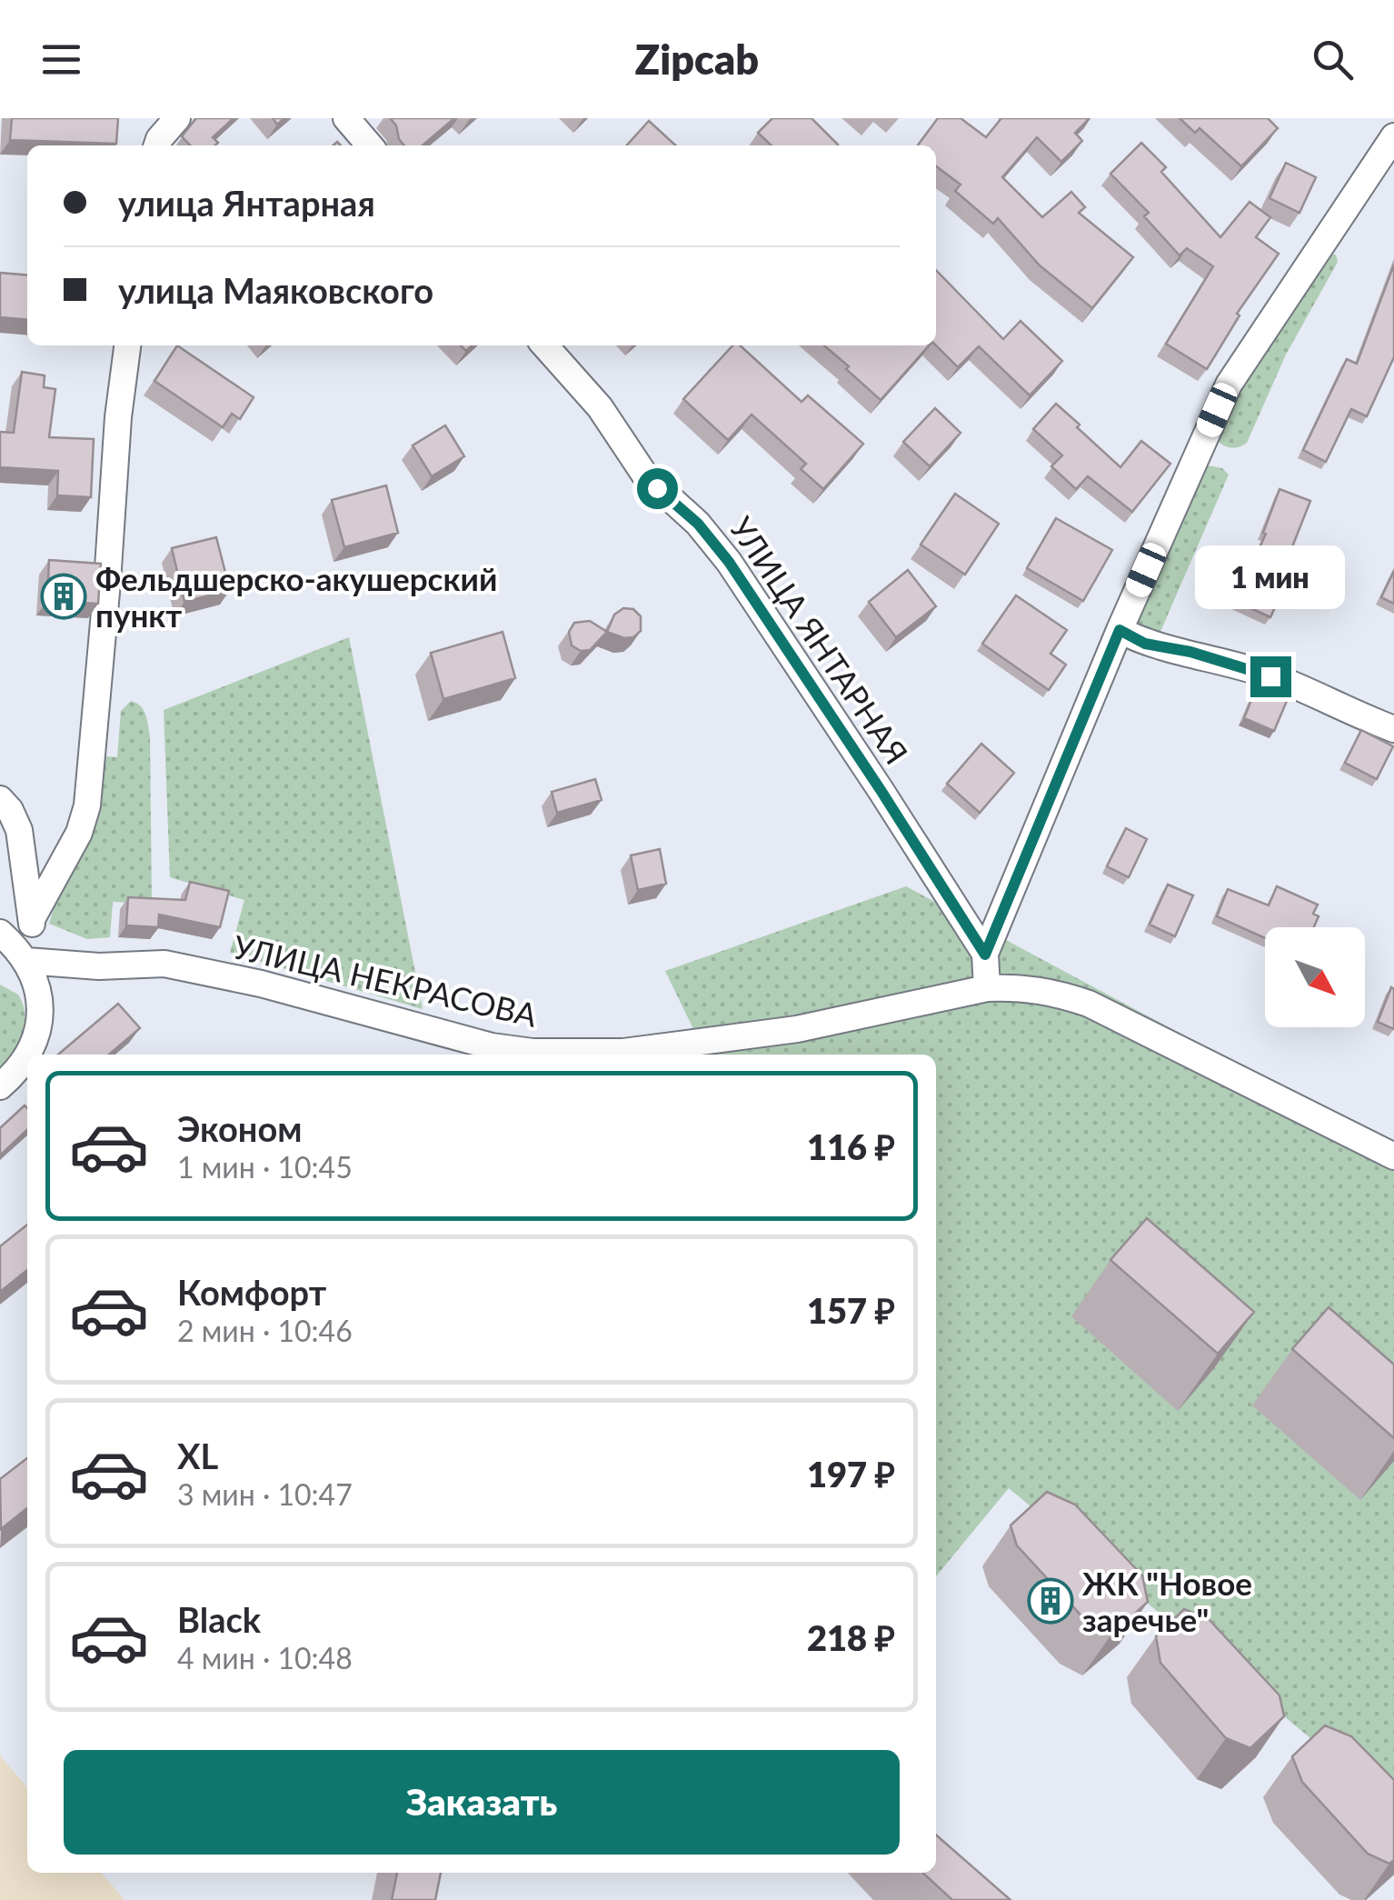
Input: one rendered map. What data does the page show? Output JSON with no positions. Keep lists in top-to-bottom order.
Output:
{
  "streets": {
    "street": ["УЛИЦА ЯНТАРНАЯ", "УЛИЦА НЕКРАСОВА"]
  },
  "places": {
    "building": ["Фельдшерско-акушерский пункт", "ЖК \"Новое заречье\""]
  },
  "north": "bottom right",
  "page": {
    "header": "Zipcab",
    "banner": ["улица Янтарная", "улица Маяковского"],
    "bubble": "1 мин",
    "list": [
      {
        "name": "Эконом",
        "note": "1 мин · 10:45",
        "value": "116 ₽"
      },
      {
        "name": "Комфорт",
        "note": "2 мин · 10:46",
        "value": "157 ₽"
      },
      {
        "name": "XL",
        "note": "3 мин · 10:47",
        "value": "197 ₽"
      },
      {
        "name": "Black",
        "note": "4 мин · 10:48",
        "value": "218 ₽"
      }
    ],
    "buttons": "Заказать"
  }
}
